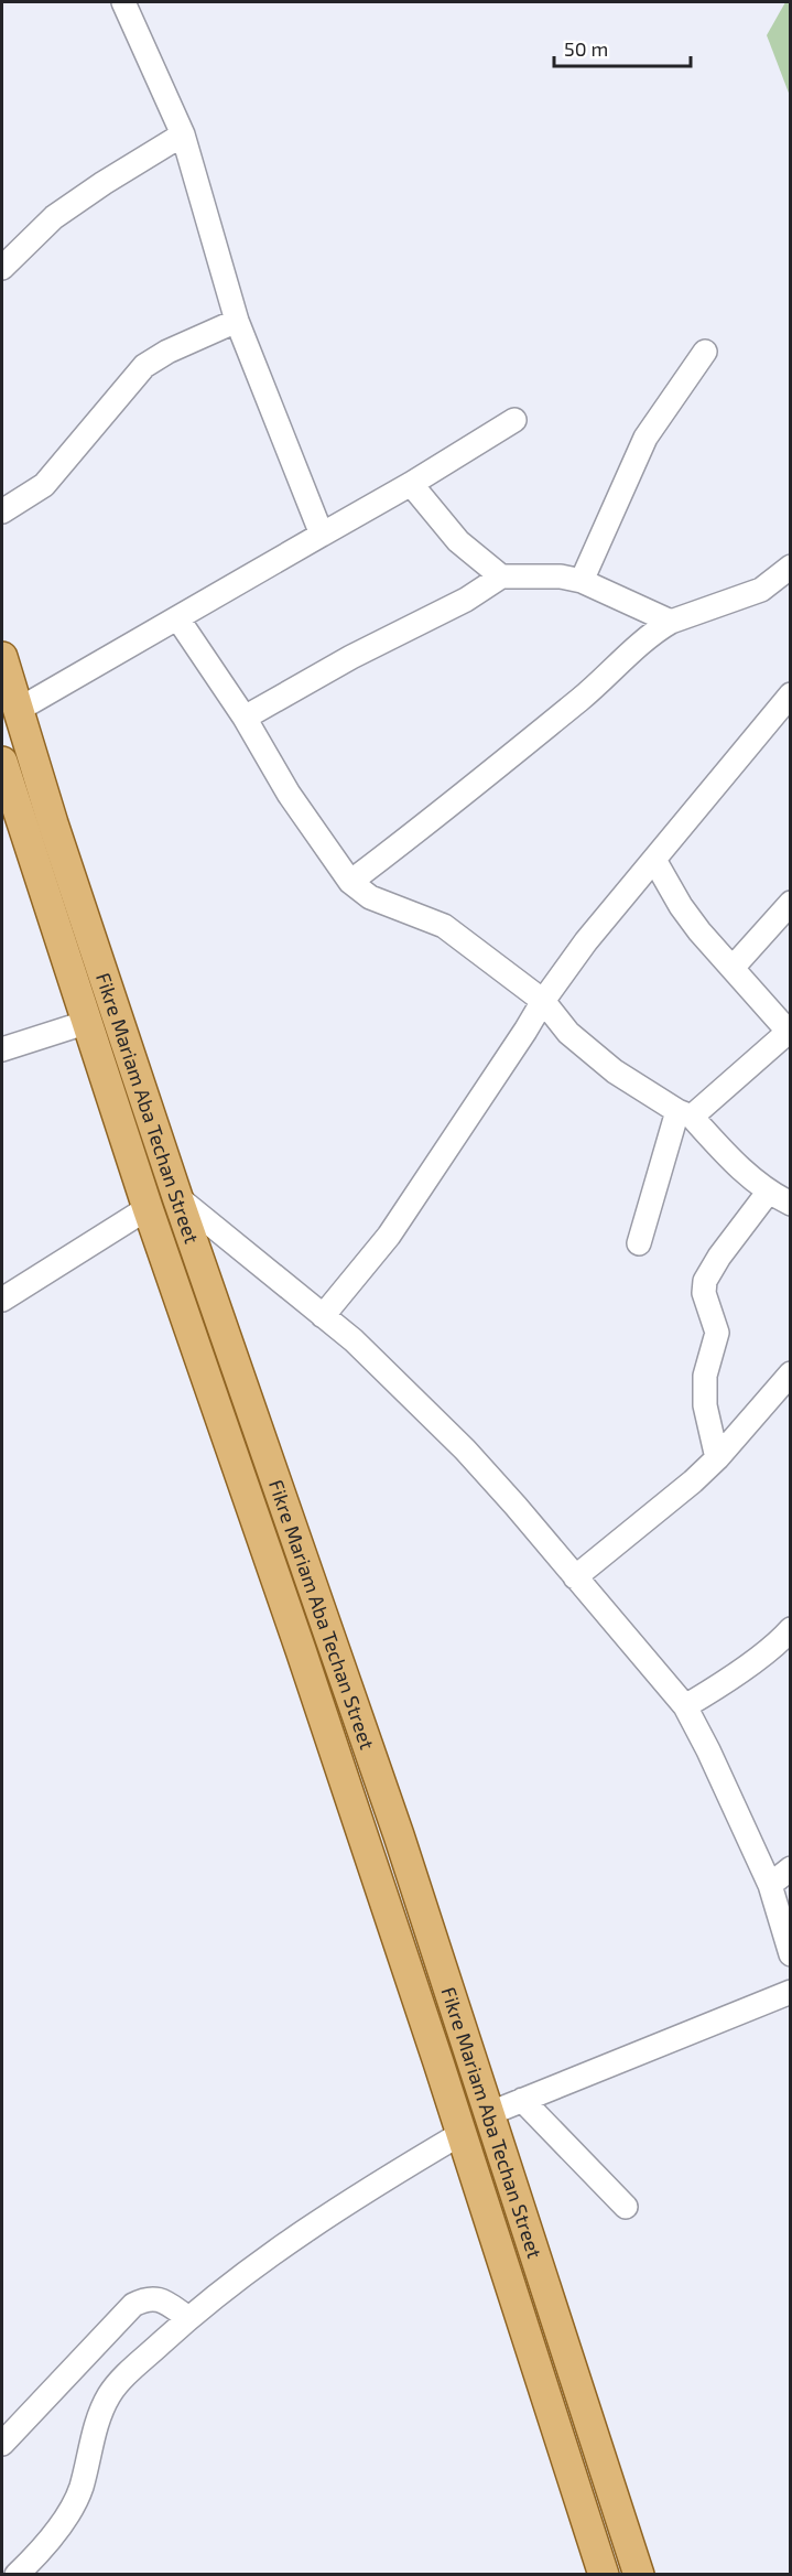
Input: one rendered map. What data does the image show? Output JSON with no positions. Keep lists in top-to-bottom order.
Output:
{
  "streets": {
    "main road": ["Fikre Mariam Aba Techan Street"]
  },
  "scale_bar": "50 m"
}
